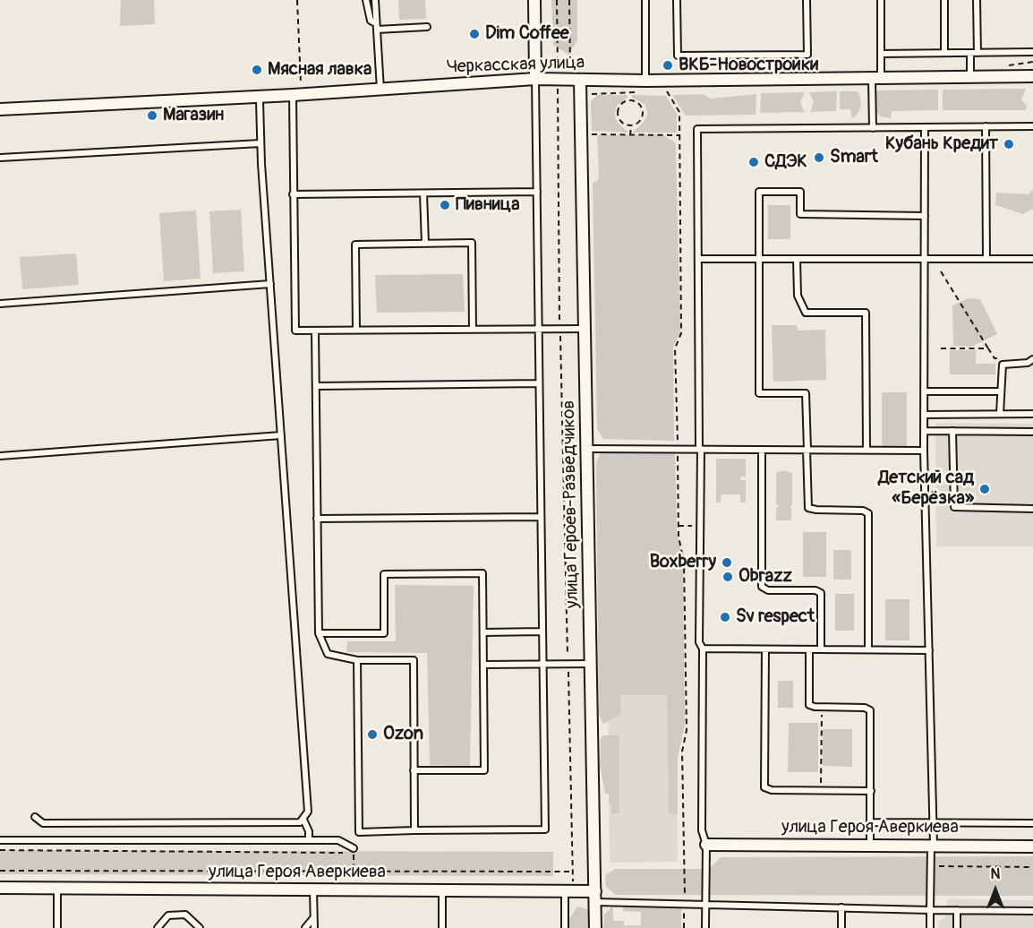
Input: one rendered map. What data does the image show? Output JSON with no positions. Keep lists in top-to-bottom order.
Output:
{
  "streets": {
    "street": ["Черкасская улица", "улица Героев-Разведчиков", "улица Героя Аверкиева"]
  },
  "crossings": [
    ["Черкасская улица", "улица Героев-Разведчиков"],
    ["улица Героев-Разведчиков", "улица Героя Аверкиева"]
  ],
  "places": [
    "Dim Coffee",
    "ВКБ-Новостройки",
    "Мясная лавка",
    "Магазин",
    "Кубань Кредит",
    "Smart",
    "СДЭК",
    "Пивница",
    "Детский сад «Берёзка»",
    "Boxberry",
    "Obrazz",
    "Sv respect",
    "Ozon"
  ],
  "north": "top"
}
